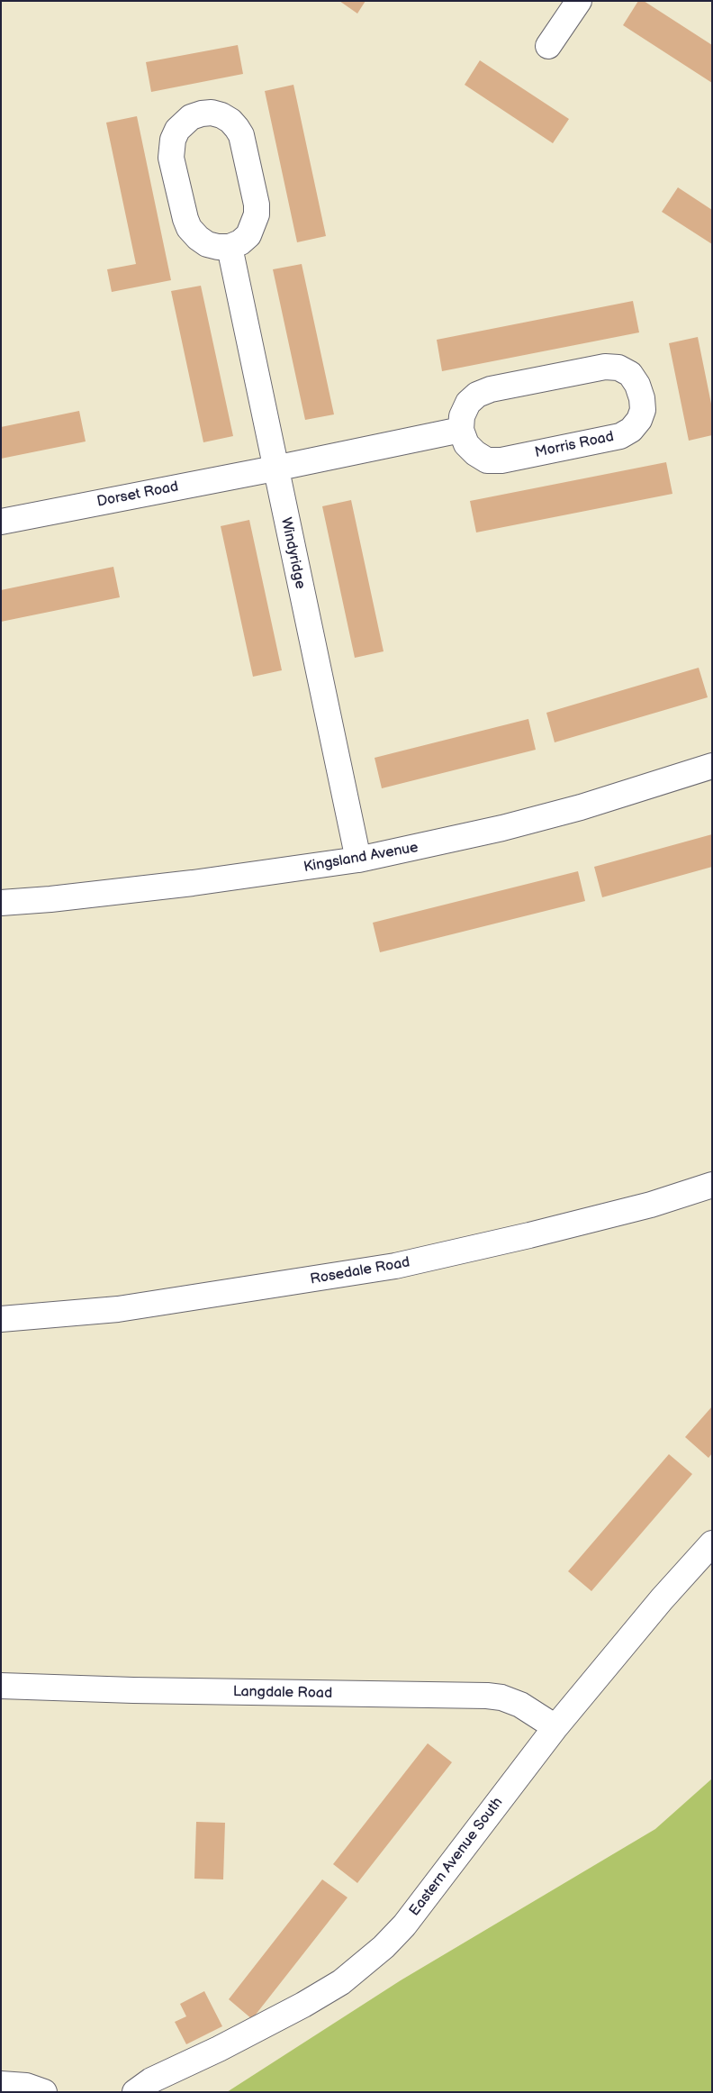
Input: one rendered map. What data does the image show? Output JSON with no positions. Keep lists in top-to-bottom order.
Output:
{
  "streets": {
    "street": [
      "Morris Road",
      "Dorset Road",
      "Windyridge",
      "Kingsland Avenue",
      "Rosedale Road",
      "Langdale Road",
      "Eastern Avenue South"
    ]
  },
  "crossings": [
    ["Dorset Road", "Windyridge"],
    ["Windyridge", "Kingsland Avenue"],
    ["Langdale Road", "Eastern Avenue South"]
  ]
}
